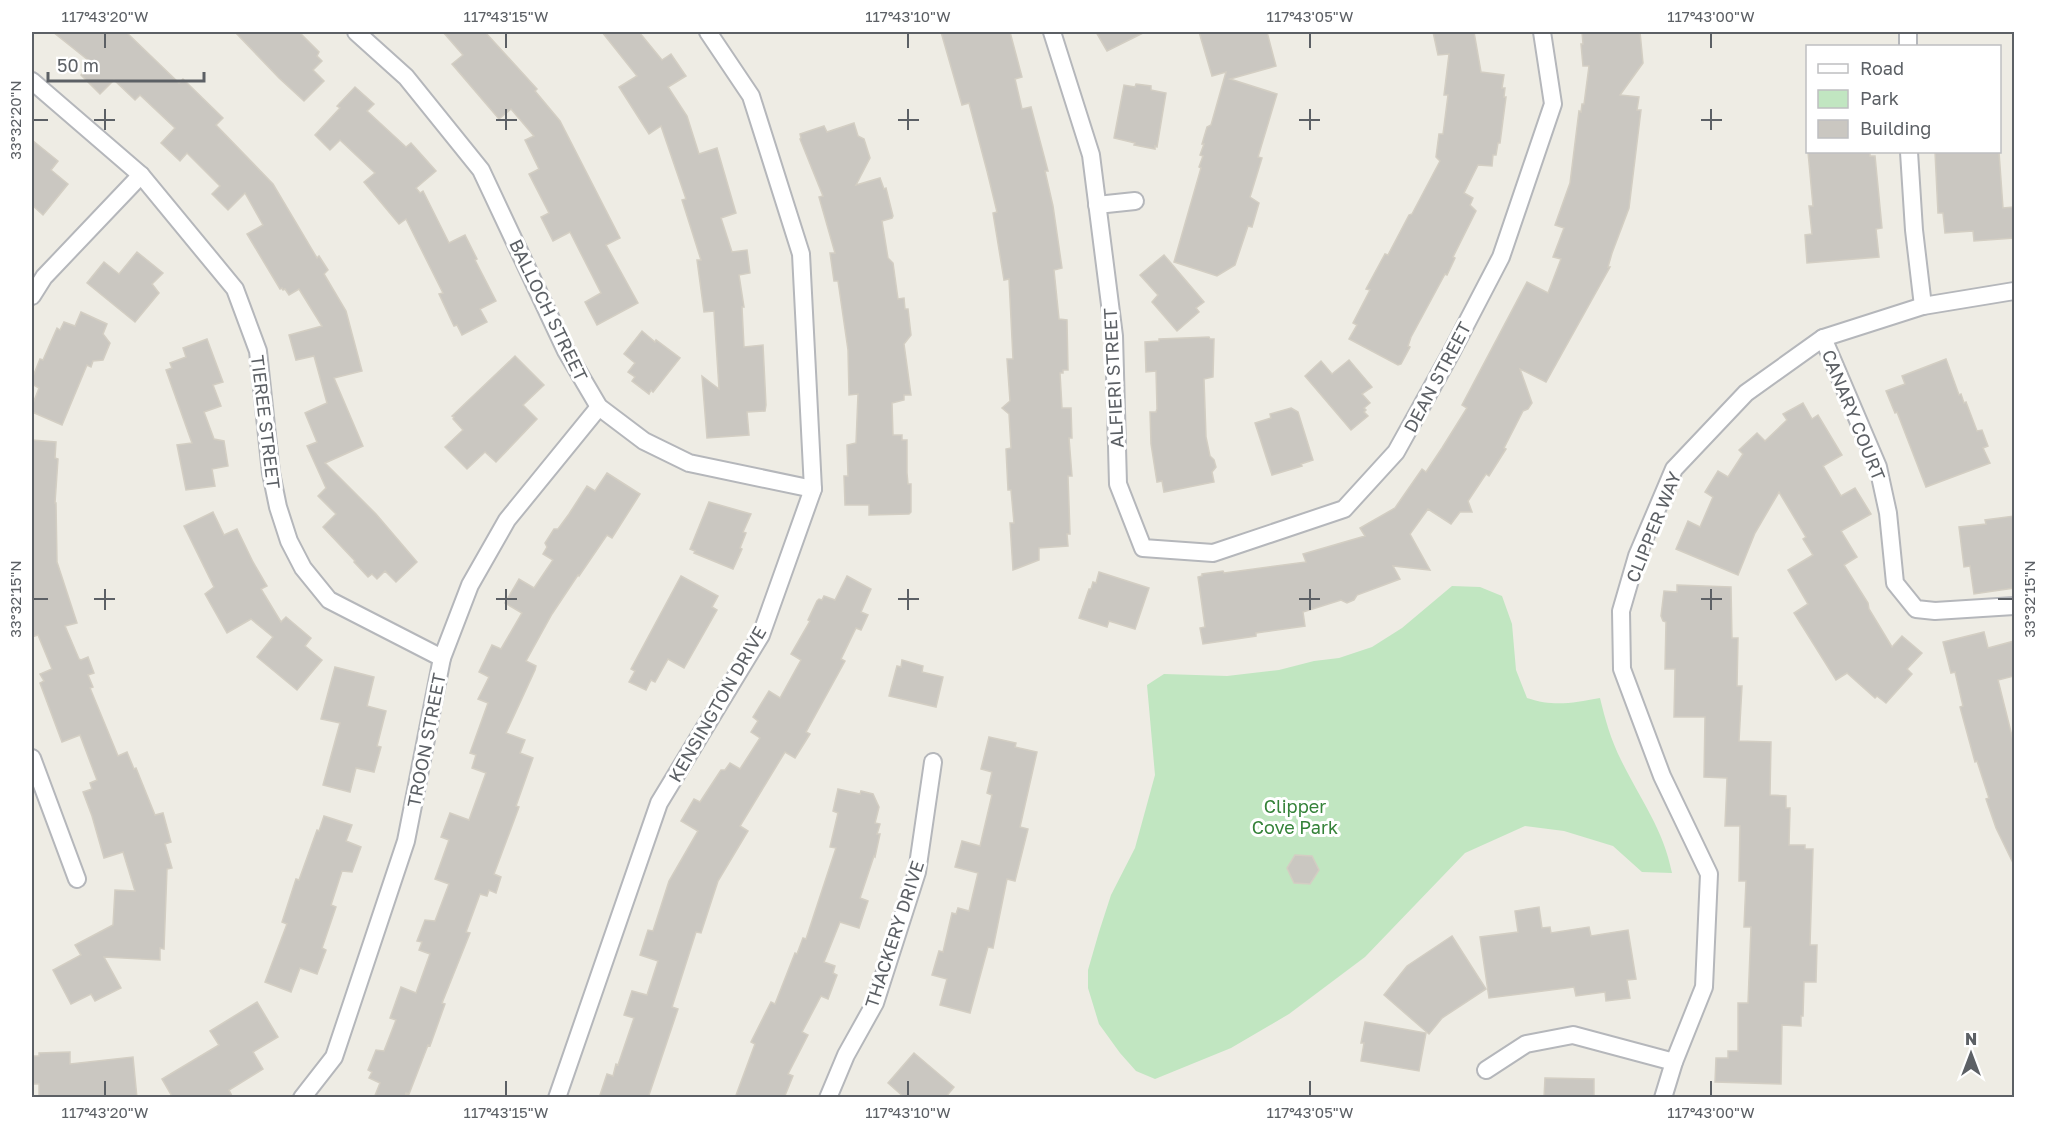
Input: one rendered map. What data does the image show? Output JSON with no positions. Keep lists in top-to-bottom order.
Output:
{
  "streets": {
    "street": [
      "BALLOCH STREET",
      "DEAN STREET",
      "ALFIERI STREET",
      "CANARY COURT",
      "TIEREE STREET",
      "CLIPPER WAY",
      "KENSINGTON DRIVE",
      "TROON STREET",
      "THACKERY DRIVE"
    ]
  },
  "crossings": [
    ["BALLOCH STREET", "KENSINGTON DRIVE"],
    ["BALLOCH STREET", "TROON STREET"],
    ["DEAN STREET", "ALFIERI STREET"],
    ["CANARY COURT", "CLIPPER WAY"],
    ["TIEREE STREET", "TROON STREET"]
  ],
  "parks": ["Clipper Cove Park"],
  "legend": ["Road", "Park", "Building"],
  "scale_bar": "50 m",
  "north": "top",
  "coordinates": [
    "117°43'20\"W",
    "117°43'15\"W",
    "117°43'10\"W",
    "117°43'05\"W",
    "117°43'00\"W",
    "33°32'20\"N",
    "33°32'15\"N"
  ]
}
